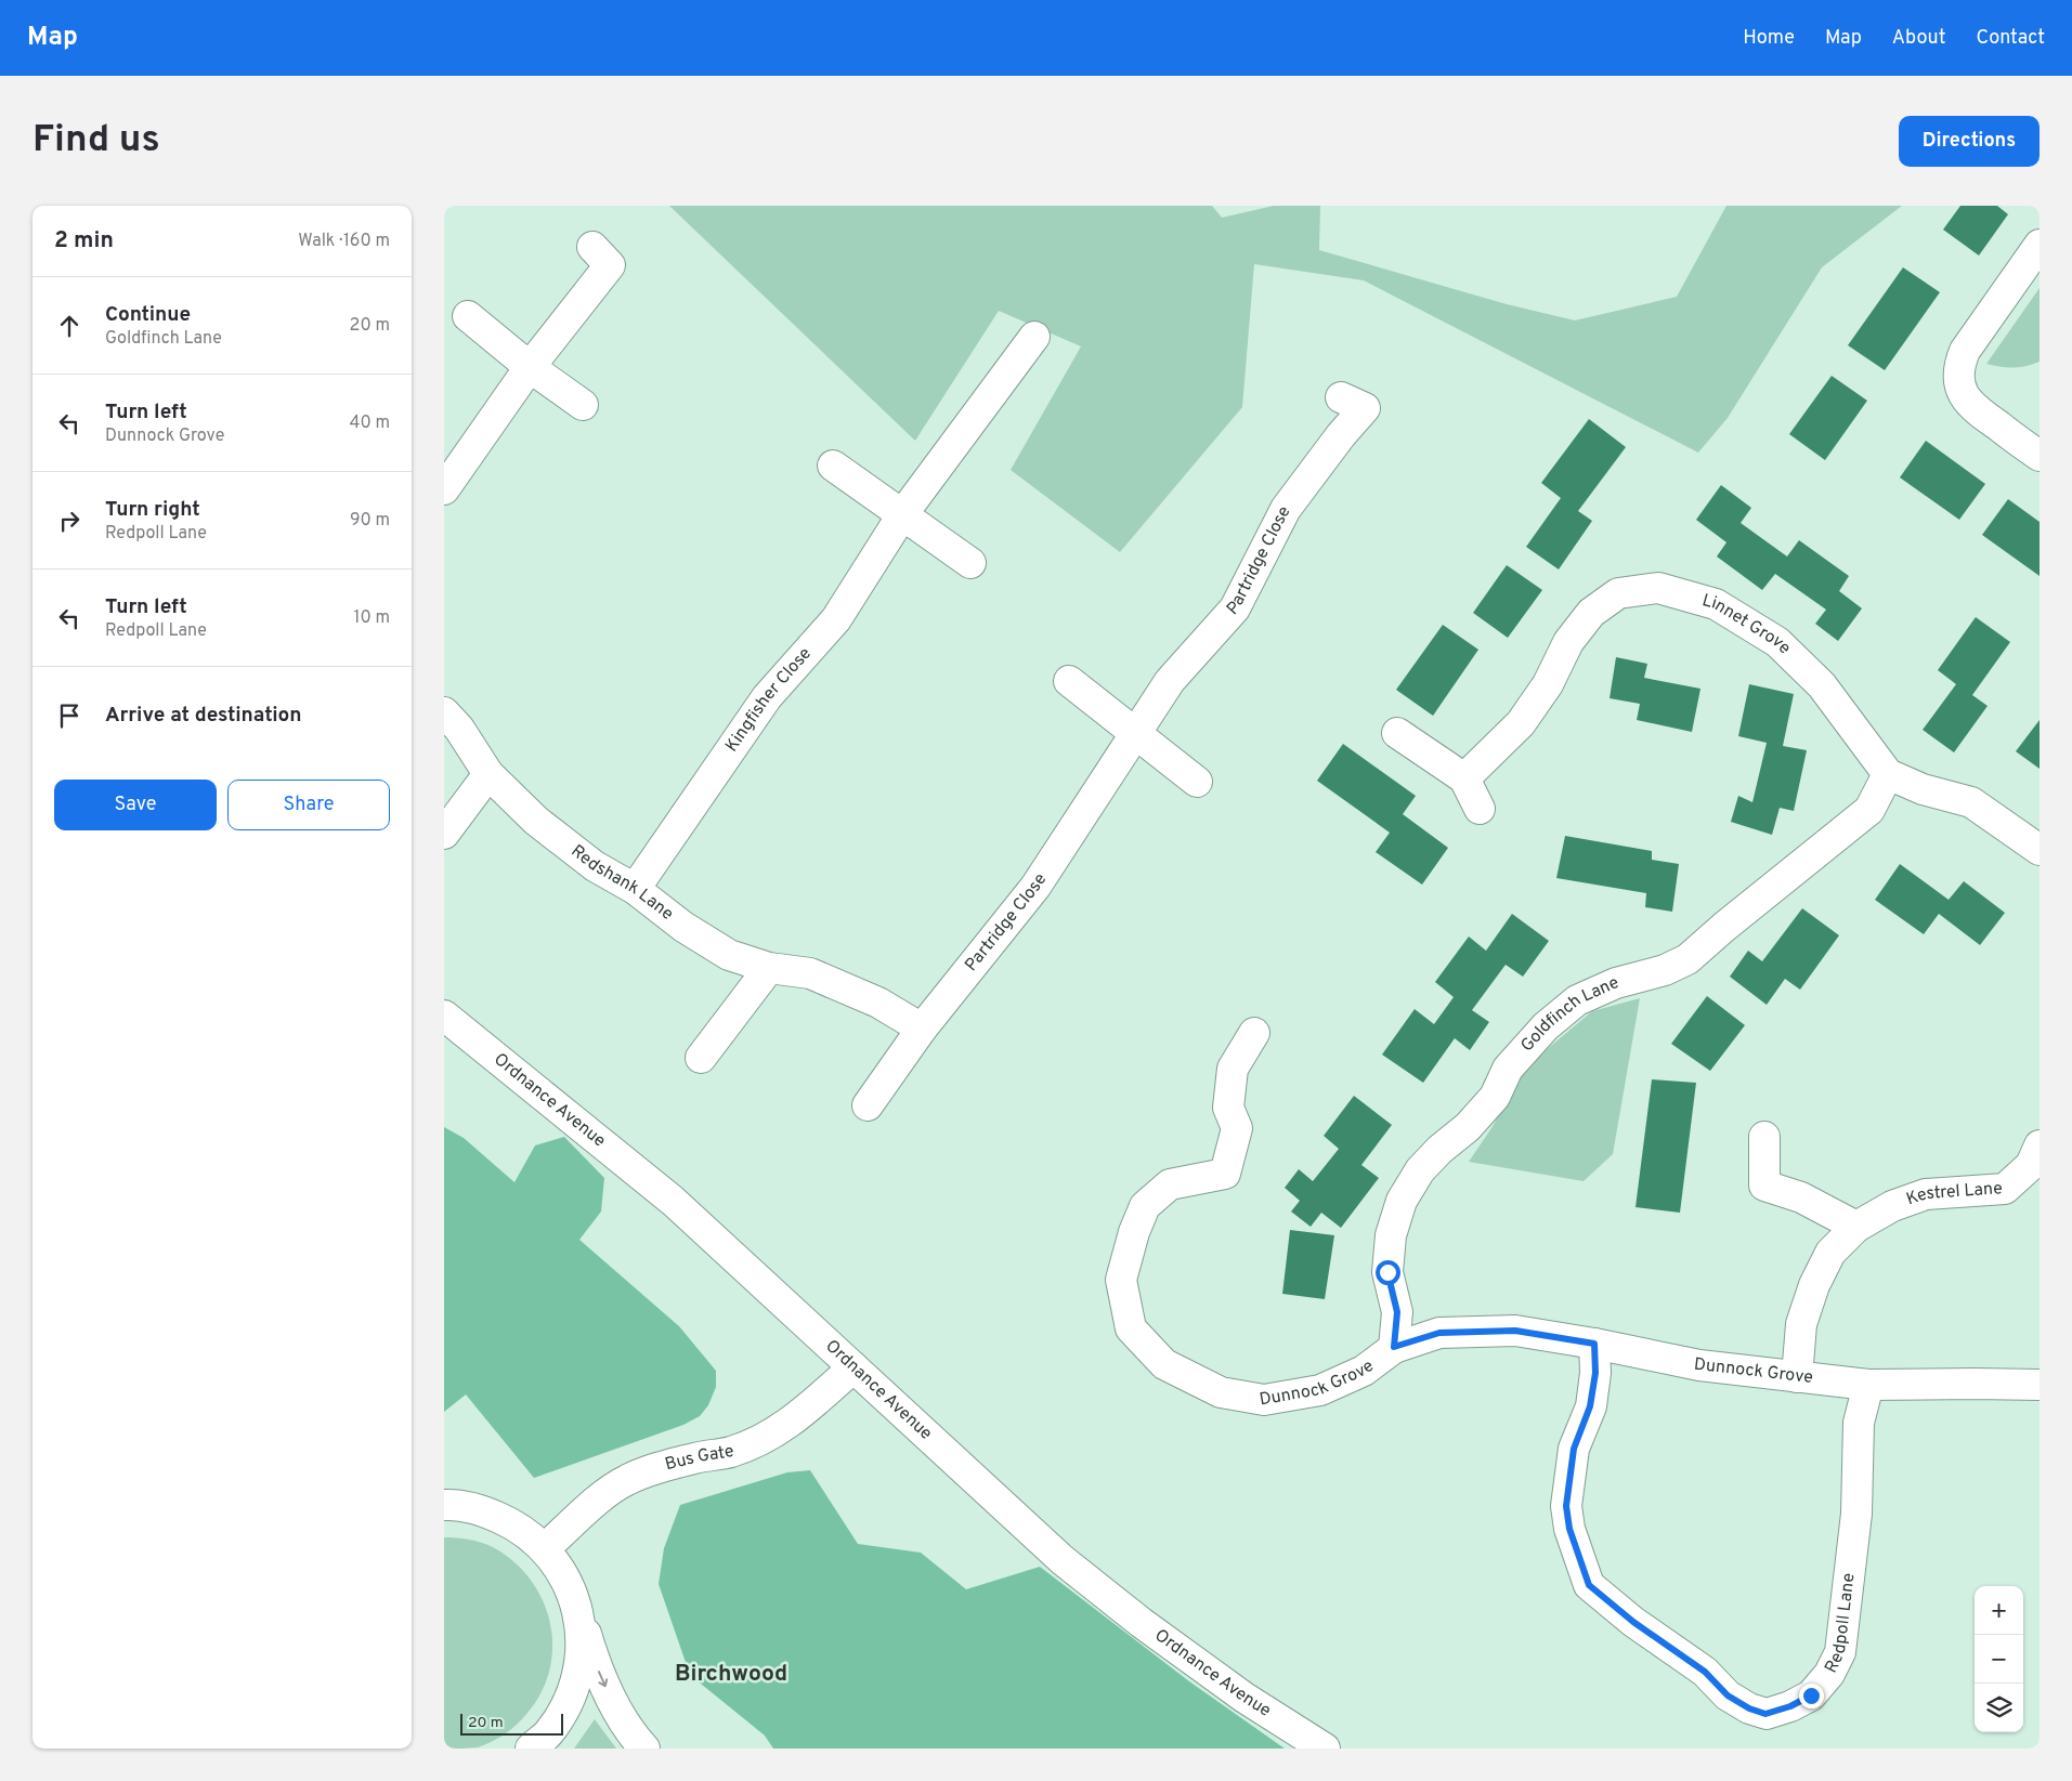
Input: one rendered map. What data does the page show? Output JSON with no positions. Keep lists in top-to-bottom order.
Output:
{
  "streets": {
    "street": [
      "Partridge Close",
      "Linnet Grove",
      "Kingfisher Close",
      "Redshank Lane",
      "Goldfinch Lane",
      "Ordnance Avenue",
      "Kestrel Lane",
      "Dunnock Grove",
      "Bus Gate",
      "Redpoll Lane"
    ]
  },
  "crossings": [
    ["Partridge Close", "Redshank Lane"],
    ["Linnet Grove", "Goldfinch Lane"],
    ["Kingfisher Close", "Redshank Lane"],
    ["Goldfinch Lane", "Dunnock Grove"],
    ["Ordnance Avenue", "Bus Gate"],
    ["Kestrel Lane", "Dunnock Grove"],
    ["Dunnock Grove", "Redpoll Lane"]
  ],
  "districts": ["Birchwood"],
  "scale_bar": "20 m",
  "page": {
    "header": "Map",
    "nav": [
      "Home",
      "Map",
      "About",
      "Contact"
    ],
    "buttons": [
      "Directions",
      ["Save", "Share"]
    ],
    "title": "Find us",
    "heading": ["2 min", "Walk · 160 m"],
    "list": [
      ["Continue", "Goldfinch Lane", "20 m"],
      ["Turn left", "Dunnock Grove", "40 m"],
      ["Turn right", "Redpoll Lane", "90 m"],
      ["Turn left", "Redpoll Lane", "10 m"],
      "Arrive at destination"
    ],
    "map_buttons": ["+", "−"],
    "scale": "20 m"
  }
}
